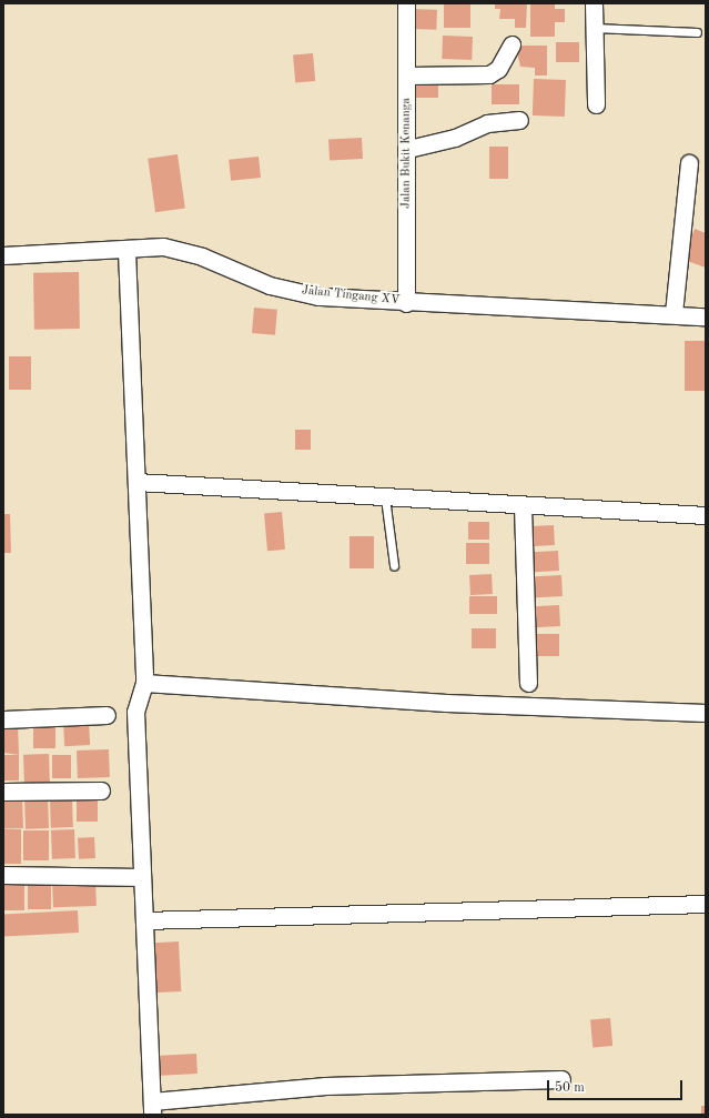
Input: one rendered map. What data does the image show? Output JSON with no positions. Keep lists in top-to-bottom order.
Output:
{
  "streets": {
    "street": ["Jalan Bukit Kenanga", "Jalan Tingang XV"]
  },
  "crossings": [
    ["Jalan Bukit Kenanga", "Jalan Tingang XV"]
  ],
  "scale_bar": "50 m"
}
